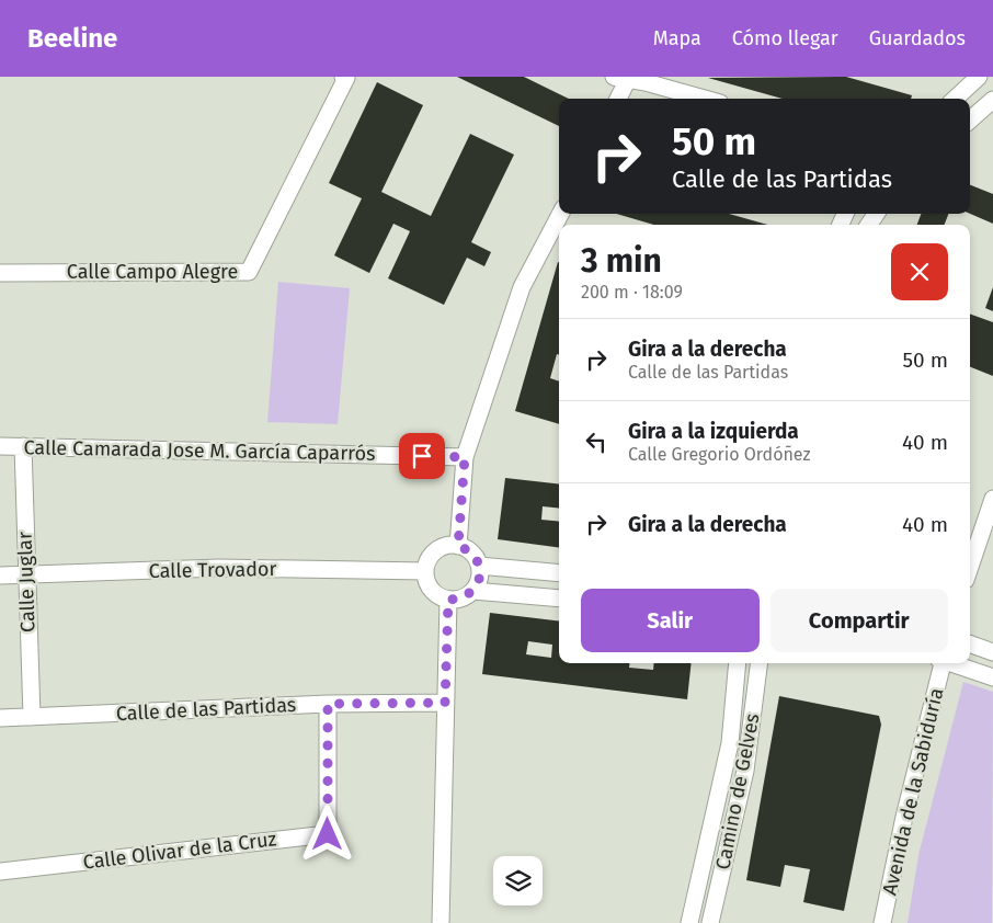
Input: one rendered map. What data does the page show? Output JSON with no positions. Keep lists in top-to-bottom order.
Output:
{
  "streets": {
    "street": [
      "Calle Campo Alegre",
      "Calle Camarada Jose M. García Caparrós",
      "Calle Trovador",
      "Calle Juglar",
      "Calle de las Partidas",
      "Camino de Gelves",
      "Avenida de la Sabiduría",
      "Calle Olivar de la Cruz"
    ]
  },
  "crossings": [
    ["Calle Camarada Jose M. García Caparrós", "Calle Juglar"],
    ["Calle Trovador", "Calle Juglar"],
    ["Calle Juglar", "Calle de las Partidas"],
    ["Calle de las Partidas", "Calle Olivar de la Cruz"]
  ],
  "page": {
    "header": "Beeline",
    "nav": ["Mapa", "Cómo llegar", "Guardados"],
    "turn": ["50 m", "Calle de las Partidas"],
    "heading": ["3 min", "200 m · 18:09"],
    "list": [
      {
        "name": "Gira a la derecha",
        "note": "Calle de las Partidas",
        "value": "50 m"
      },
      {
        "name": "Gira a la izquierda",
        "note": "Calle Gregorio Ordóñez",
        "value": "40 m"
      },
      {
        "name": "Gira a la derecha",
        "value": "40 m"
      }
    ],
    "buttons": ["Salir", "Compartir"]
  }
}
